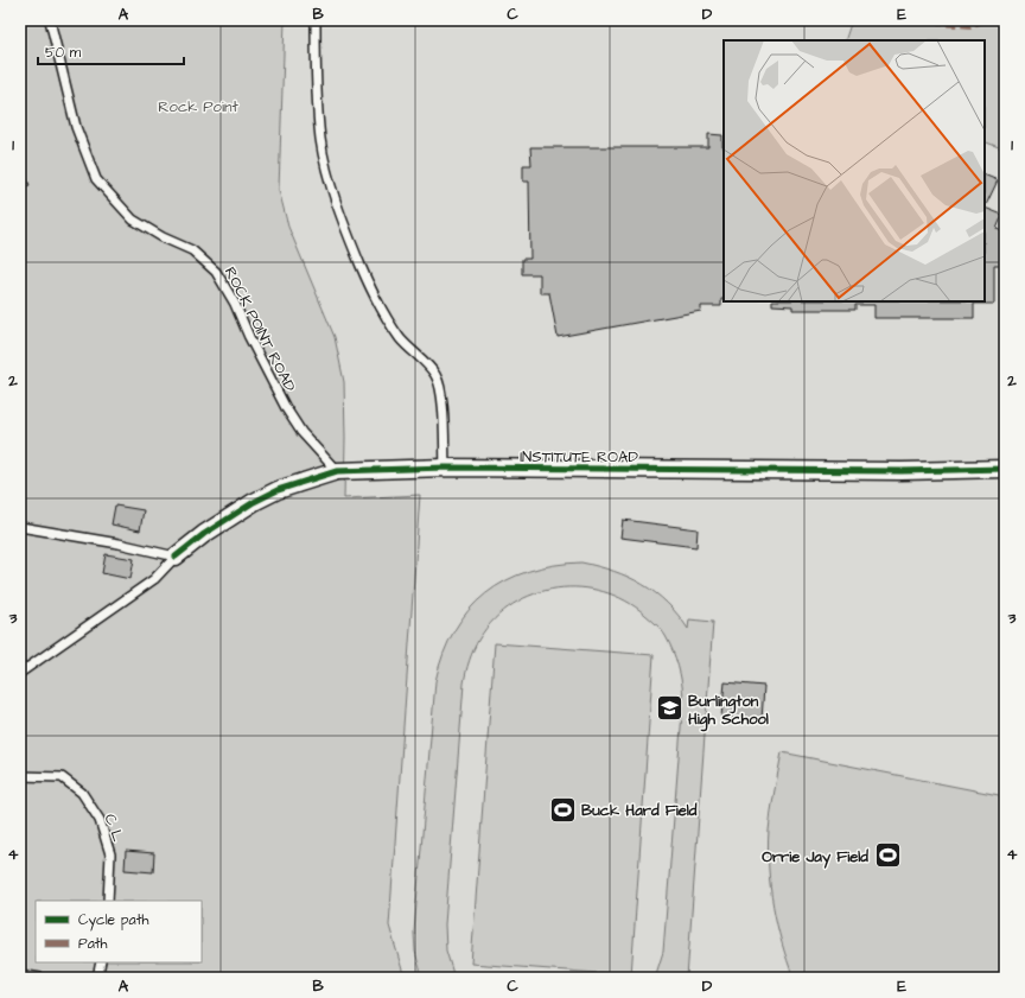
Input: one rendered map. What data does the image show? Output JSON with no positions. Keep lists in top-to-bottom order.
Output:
{
  "streets": {
    "street": ["INSTITUTE ROAD"],
    "lane": ["ROCK POINT ROAD", "C L"]
  },
  "crossings": [
    ["ROCK POINT ROAD", "INSTITUTE ROAD"]
  ],
  "parks": ["Rock Point"],
  "places": {
    "school or university": ["Burlington High School"],
    "sports": ["Buck Hard Field", "Orrie Jay Field"]
  },
  "legend": ["Cycle path", "Path"],
  "scale_bar": "50 m",
  "grid": {
    "columns": [
      "A",
      "B",
      "C",
      "D",
      "E"
    ],
    "rows": [
      "1",
      "2",
      "3",
      "4"
    ]
  }
}
